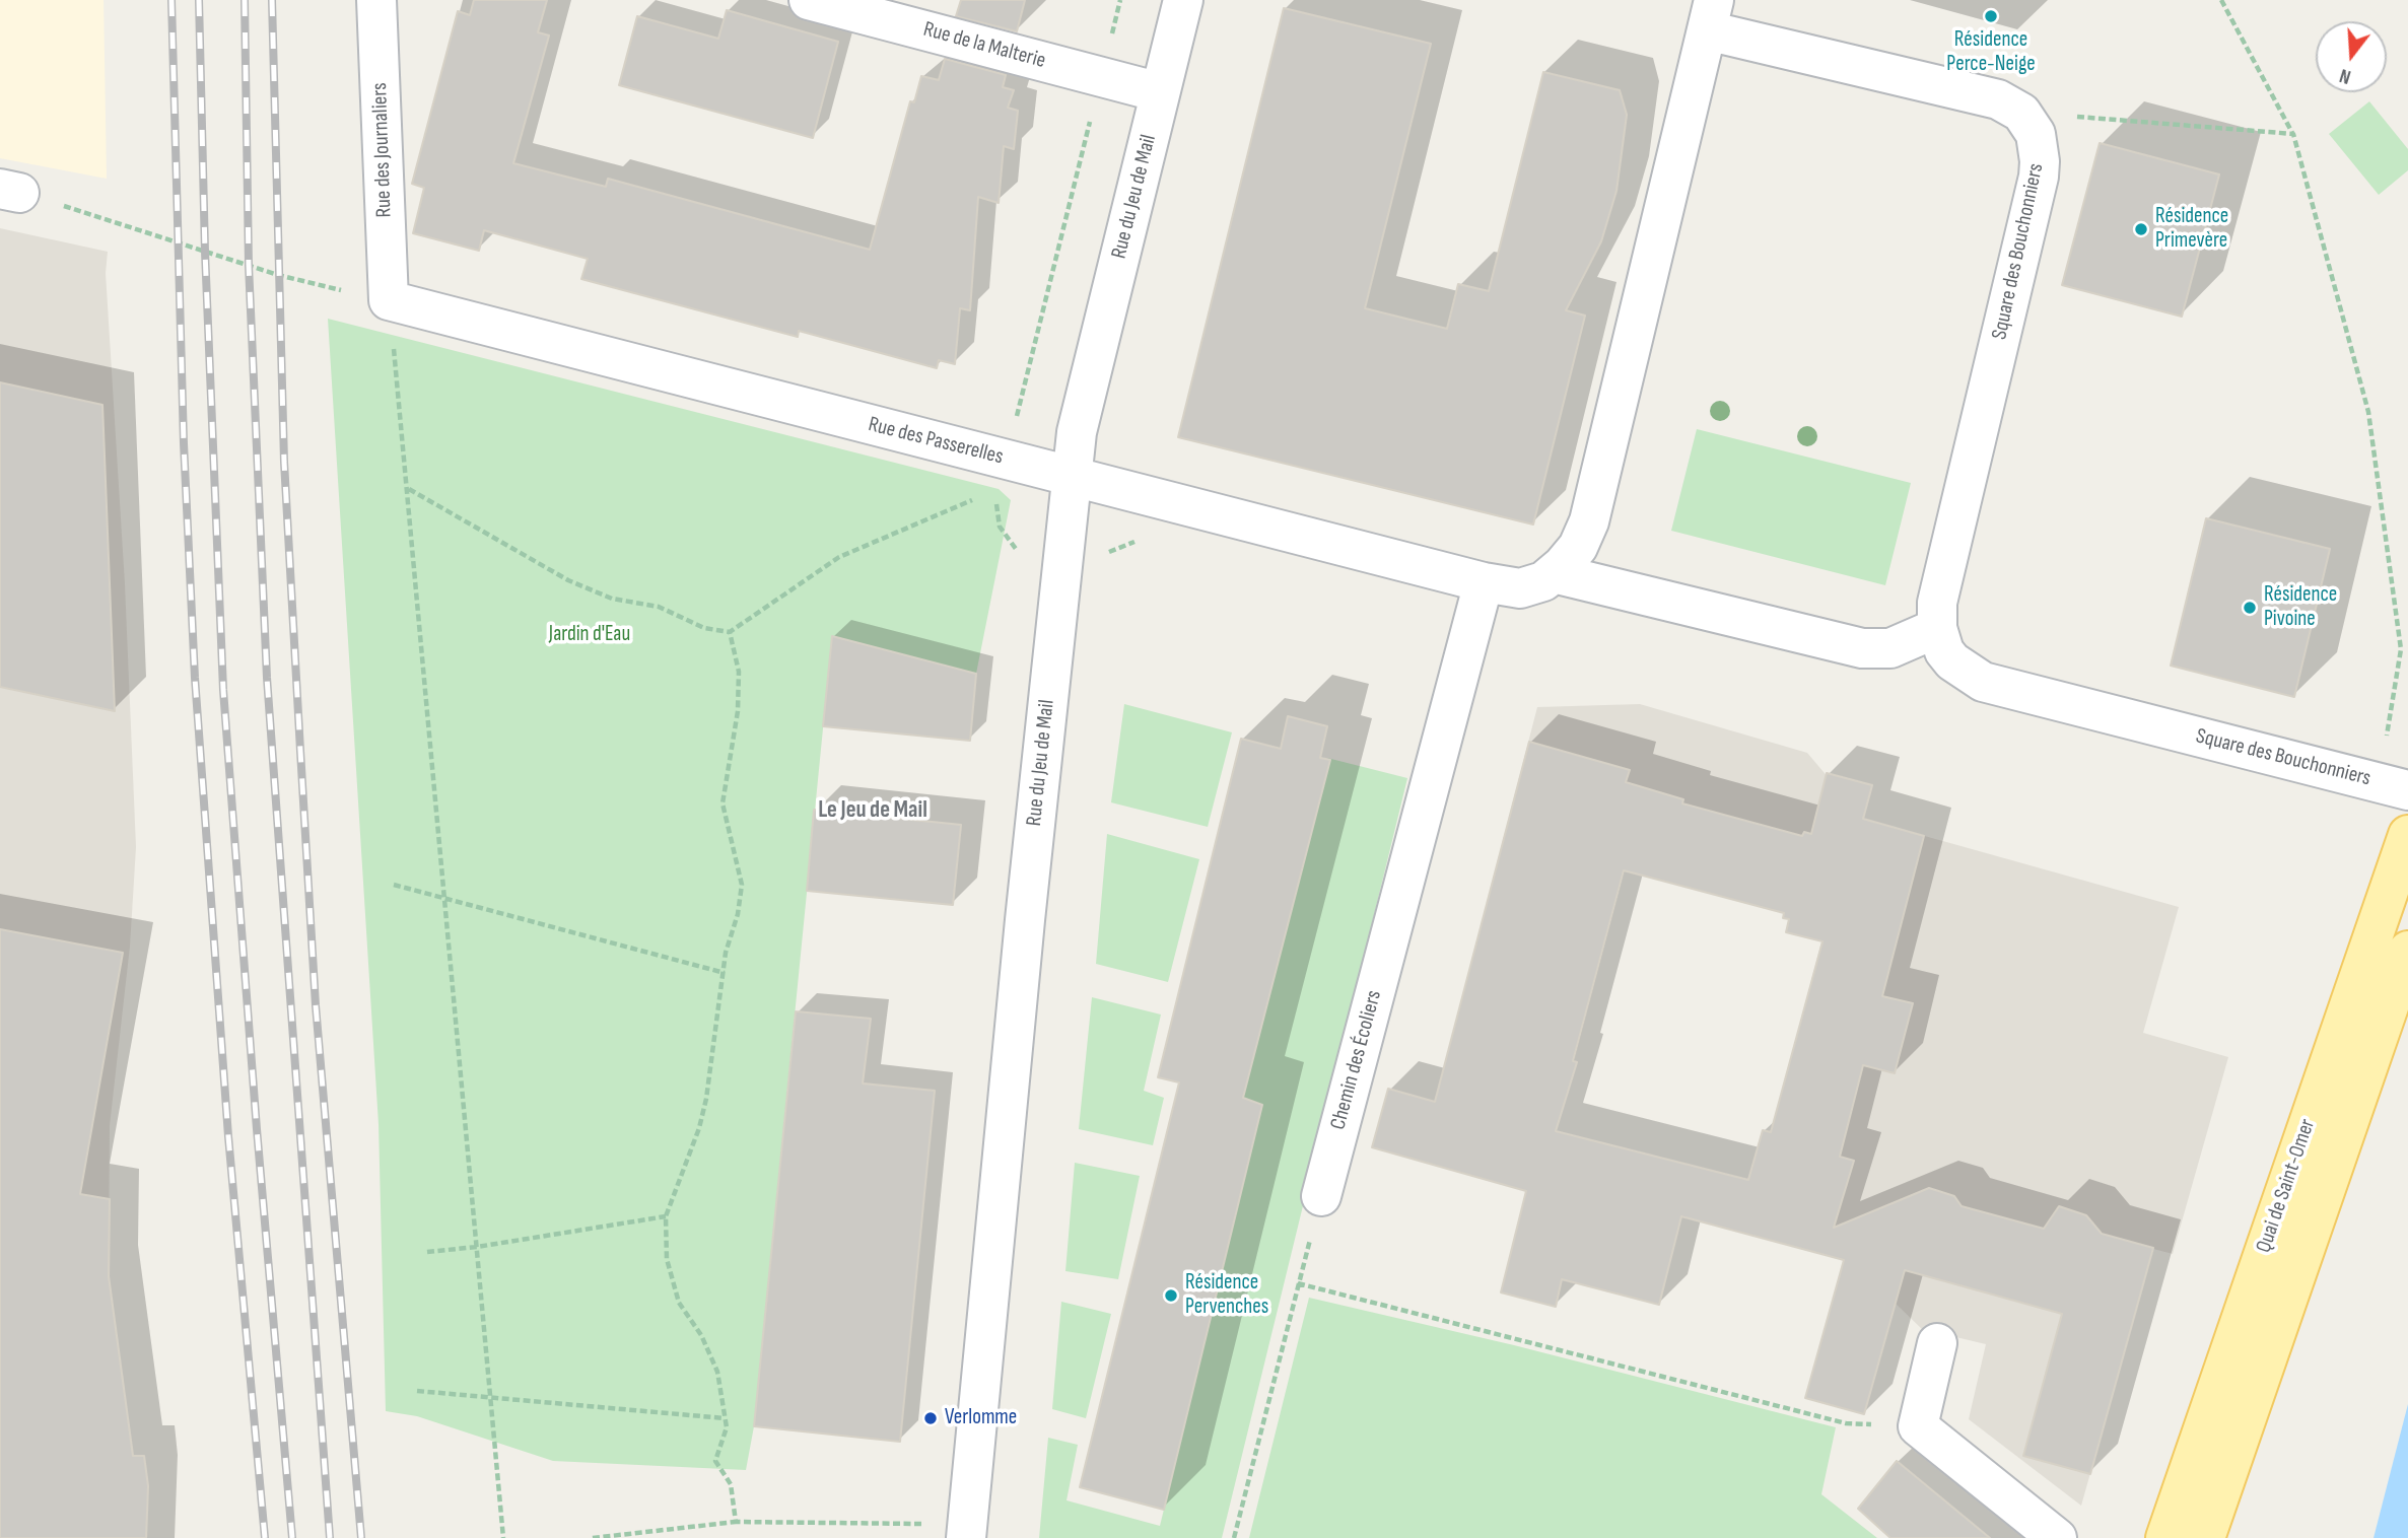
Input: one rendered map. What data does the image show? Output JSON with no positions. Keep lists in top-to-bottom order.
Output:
{
  "streets": {
    "main road": ["Quai de Saint-Omer"],
    "street": [
      "Rue de la Malterie",
      "Rue des Journaliers",
      "Rue du Jeu de Mail",
      "Square des Bouchonniers",
      "Rue des Passerelles",
      "Chemin des Écoliers"
    ]
  },
  "crossings": [
    ["Rue de la Malterie", "Rue du Jeu de Mail"],
    ["Rue des Journaliers", "Rue des Passerelles"],
    ["Rue du Jeu de Mail", "Rue des Passerelles"],
    ["Rue des Passerelles", "Chemin des Écoliers"]
  ],
  "districts": ["Le Jeu de Mail"],
  "parks": ["Jardin d'Eau"],
  "places": [
    "Résidence Perce-Neige",
    "Résidence Primevère",
    "Résidence Pivoine",
    "Résidence Pervenches",
    "Verlomme"
  ],
  "north": "bottom"
}
